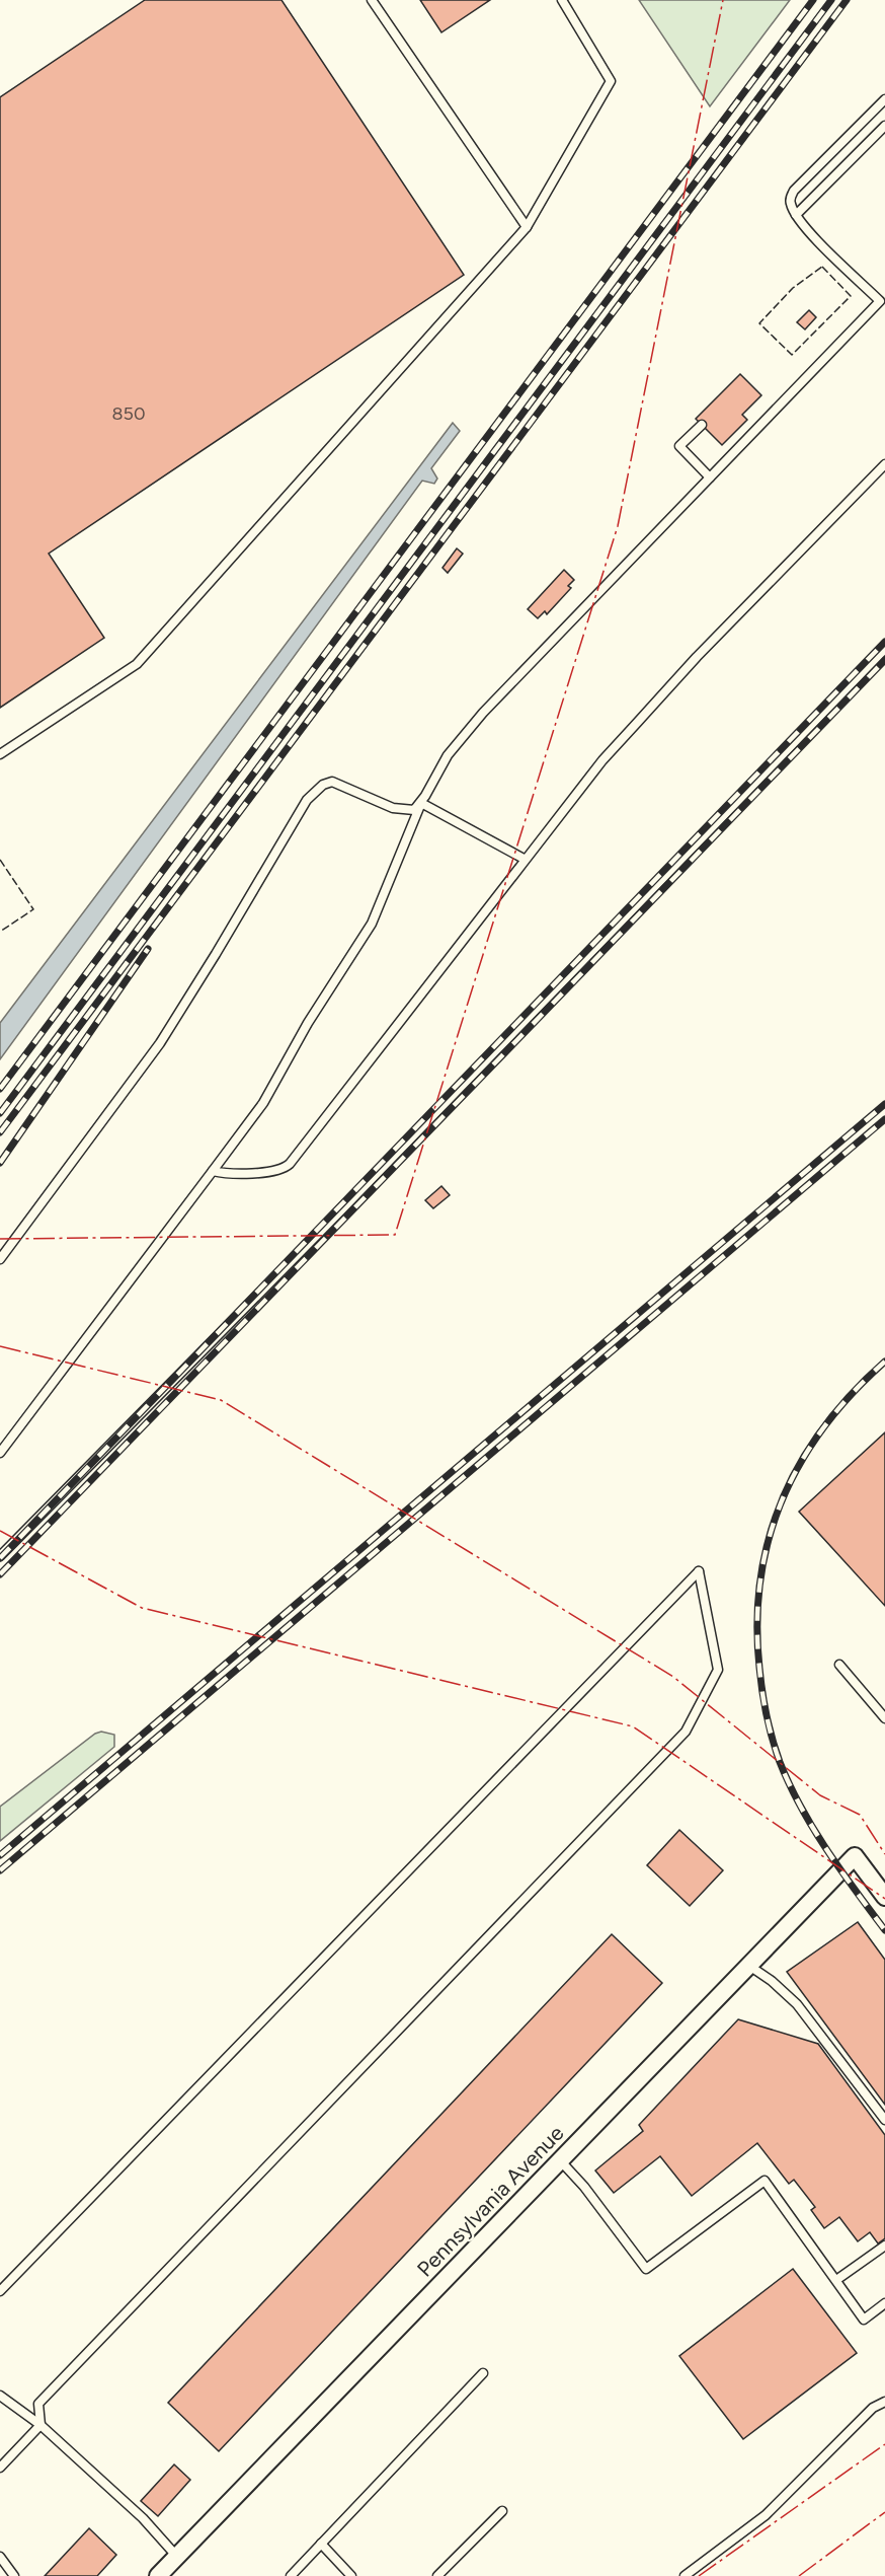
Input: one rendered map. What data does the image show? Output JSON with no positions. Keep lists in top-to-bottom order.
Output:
{
  "streets": {
    "street": ["Pennsylvania Avenue"]
  },
  "house_numbers": ["850"]
}
